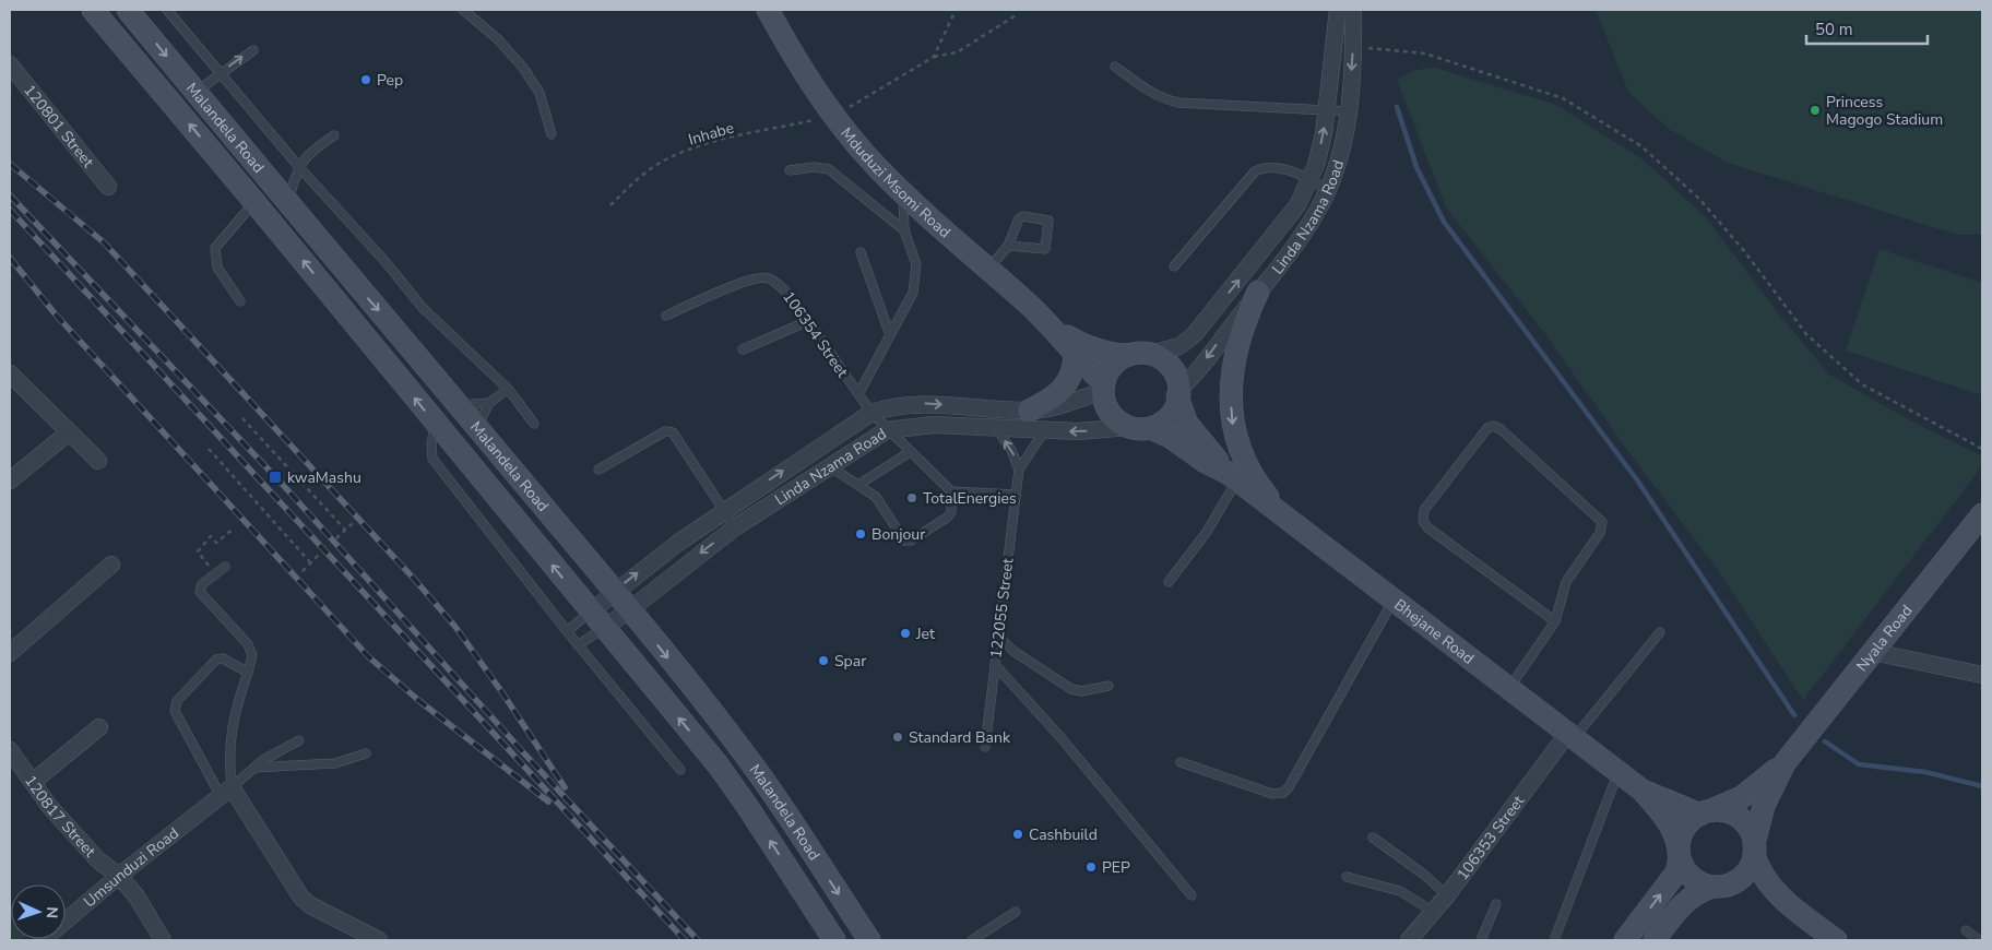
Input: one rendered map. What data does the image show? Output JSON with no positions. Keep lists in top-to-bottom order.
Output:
{
  "streets": {
    "main road": [
      "Malandela Road",
      "Mduduzi Msomi Road",
      "Bhejane Road",
      "Nyala Road"
    ],
    "street": [
      "120801 Street",
      "Linda Nzama Road",
      "120817 Street",
      "106353 Street",
      "Umsunduzi Road"
    ],
    "lane": ["106354 Street", "122055 Street"],
    "path": ["Inhabe"]
  },
  "crossings": [
    ["Malandela Road", "Linda Nzama Road"],
    ["Inhabe", "Mduduzi Msomi Road"],
    ["Mduduzi Msomi Road", "Linda Nzama Road"],
    ["Mduduzi Msomi Road", "Bhejane Road"],
    ["Linda Nzama Road", "106354 Street"],
    ["Linda Nzama Road", "122055 Street"],
    ["Linda Nzama Road", "Bhejane Road"],
    ["Bhejane Road", "Nyala Road"],
    ["Bhejane Road", "106353 Street"],
    ["120817 Street", "Umsunduzi Road"]
  ],
  "places": {
    "other": [
      "Pep",
      "Princess Magogo Stadium",
      "TotalEnergies",
      "Bonjour",
      "Jet",
      "Spar",
      "Standard Bank",
      "Cashbuild",
      "PEP"
    ],
    "transit": ["kwaMashu"]
  },
  "scale_bar": "50 m",
  "north": "right"
}
